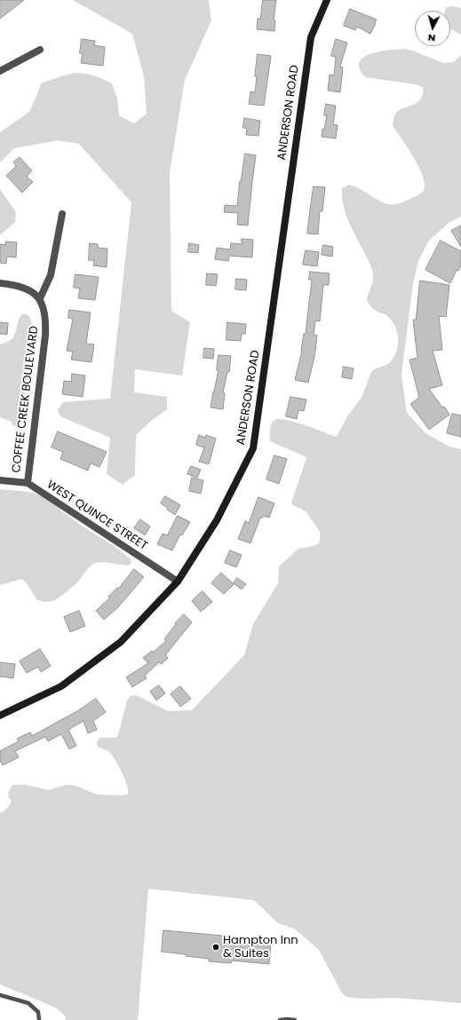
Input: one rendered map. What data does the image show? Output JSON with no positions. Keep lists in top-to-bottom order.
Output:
{
  "streets": {
    "street": ["ANDERSON ROAD", "COFFEE CREEK BOULEVARD", "WEST QUINCE STREET"]
  },
  "crossings": [
    ["ANDERSON ROAD", "WEST QUINCE STREET"],
    ["COFFEE CREEK BOULEVARD", "WEST QUINCE STREET"]
  ],
  "places": ["Hampton Inn & Suites"],
  "north": "bottom"
}
